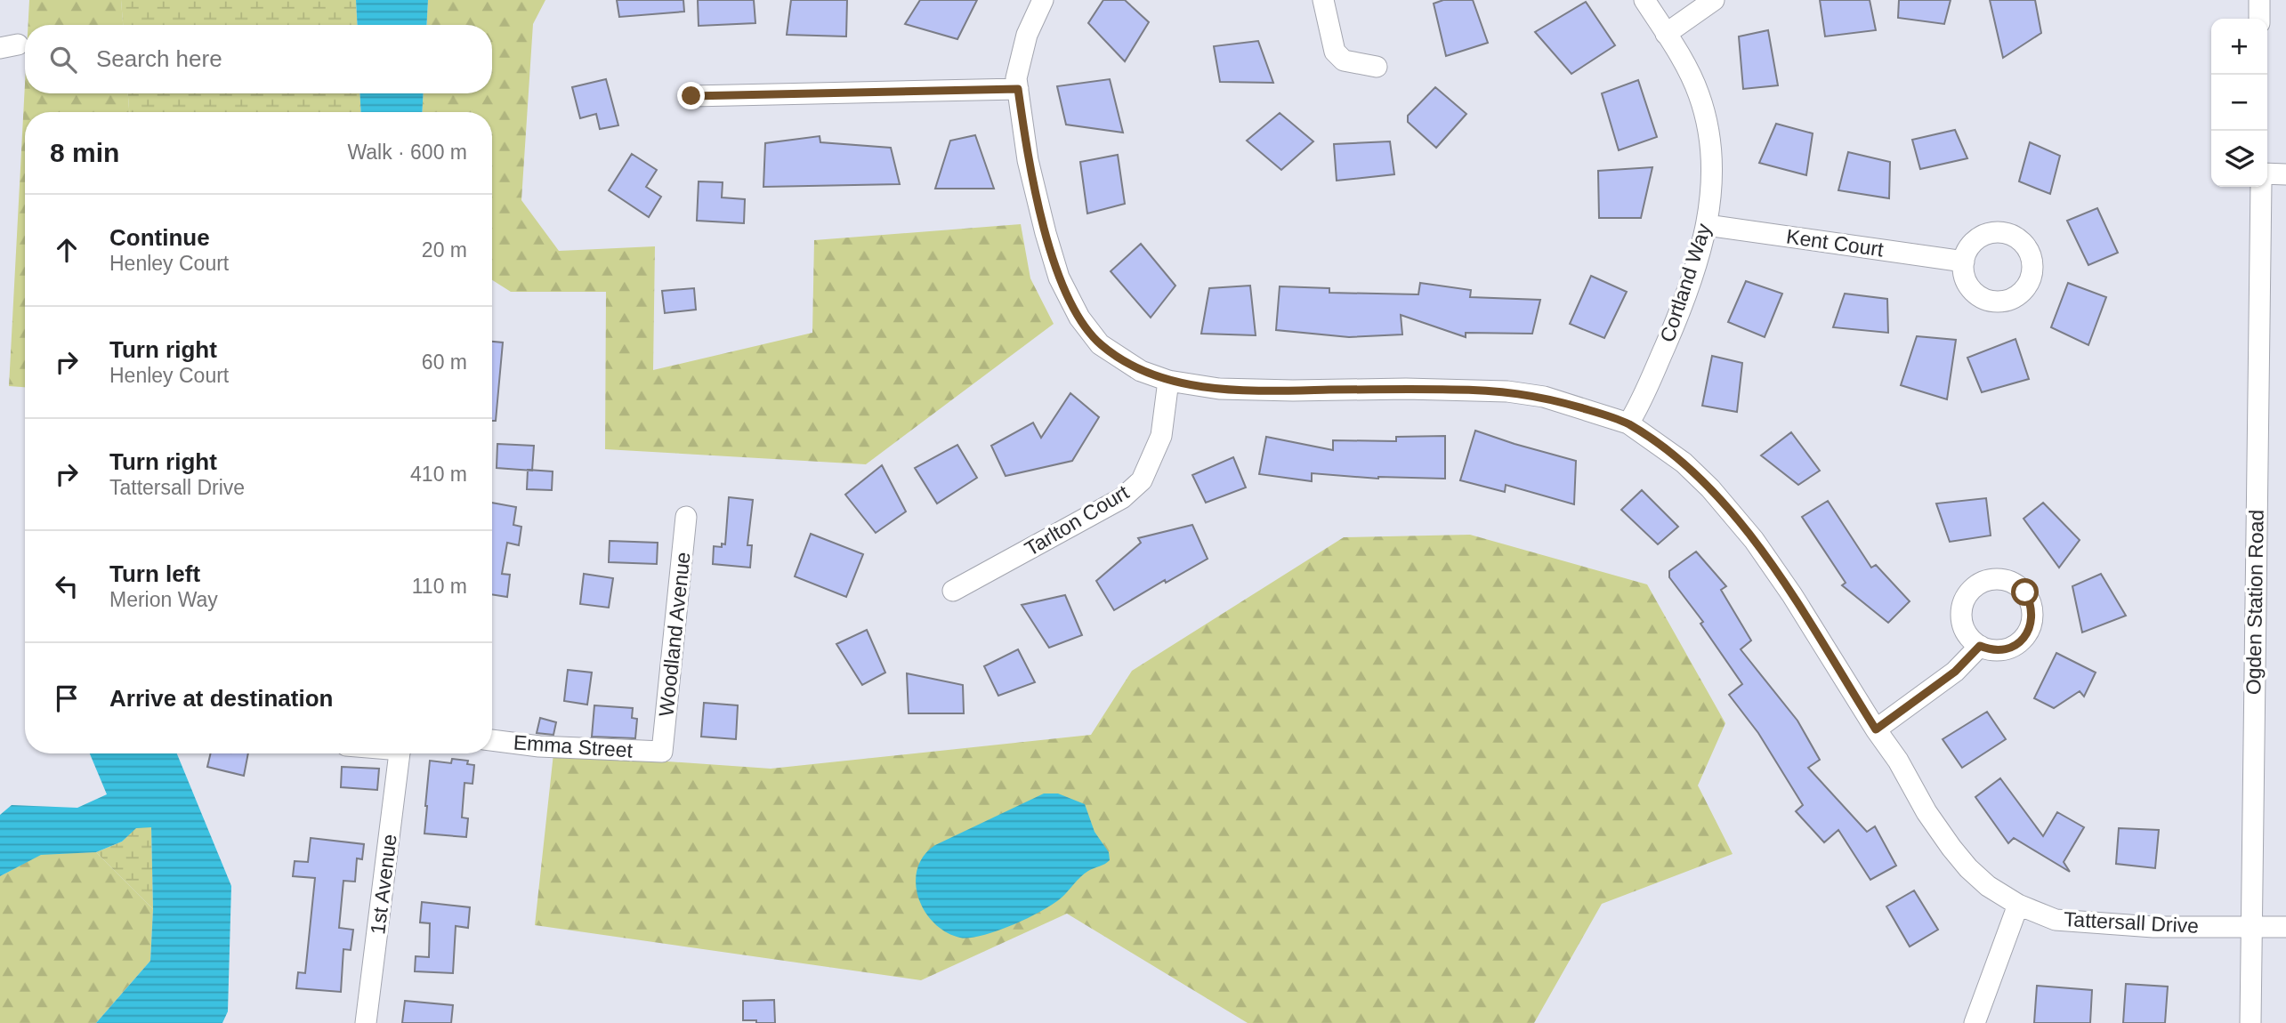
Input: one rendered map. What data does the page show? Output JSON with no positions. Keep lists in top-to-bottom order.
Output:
{
  "streets": {
    "street": [
      "Kent Court",
      "Cortland Way",
      "Tarlton Court",
      "Ogden Station Road",
      "Woodland Avenue",
      "Emma Street",
      "1st Avenue",
      "Tattersall Drive"
    ]
  },
  "crossings": [
    ["Kent Court", "Cortland Way"],
    ["Cortland Way", "Tattersall Drive"],
    ["Tarlton Court", "Tattersall Drive"],
    ["Ogden Station Road", "Tattersall Drive"],
    ["Woodland Avenue", "Emma Street"]
  ],
  "page": {
    "map_buttons": ["+", "−"],
    "search": "Search here",
    "heading": ["8 min", "Walk · 600 m"],
    "list": [
      ["Continue", "Henley Court", "20 m"],
      ["Turn right", "Henley Court", "60 m"],
      ["Turn right", "Tattersall Drive", "410 m"],
      ["Turn left", "Merion Way", "110 m"],
      "Arrive at destination"
    ]
  }
}
